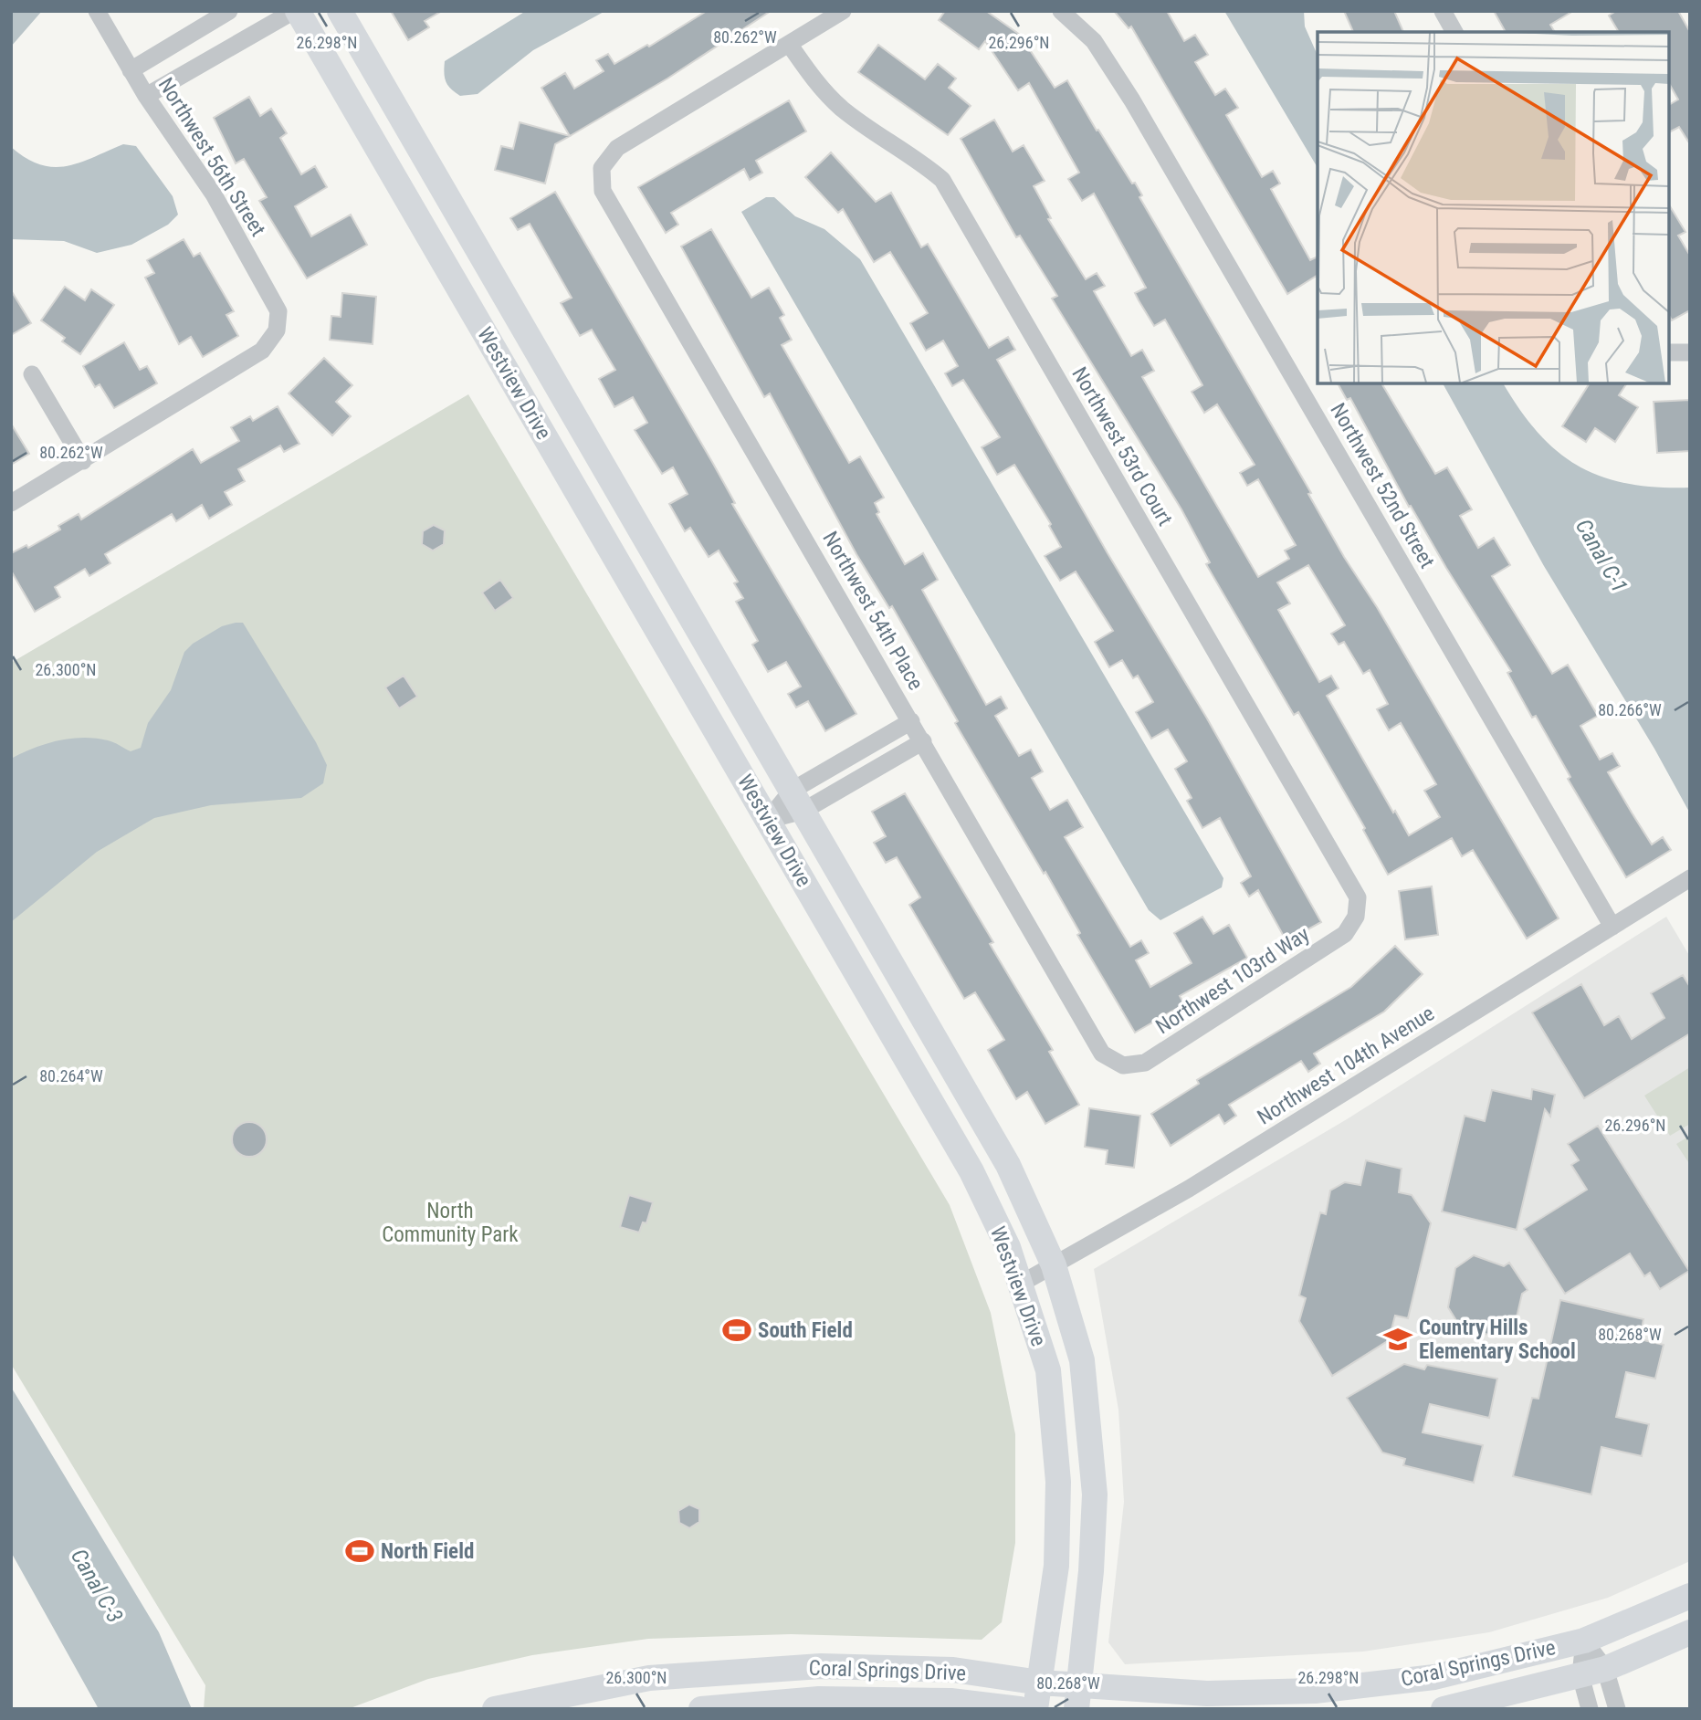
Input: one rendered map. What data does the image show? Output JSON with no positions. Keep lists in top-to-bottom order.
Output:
{
  "streets": {
    "street": [
      "Northwest 56th Street",
      "Westview Drive",
      "Northwest 53rd Court",
      "Northwest 52nd Street",
      "Northwest 54th Place",
      "Northwest 103rd Way",
      "Northwest 104th Avenue",
      "Coral Springs Drive"
    ]
  },
  "crossings": [
    ["Westview Drive", "Northwest 104th Avenue"],
    ["Westview Drive", "Coral Springs Drive"],
    ["Northwest 53rd Court", "Northwest 54th Place"],
    ["Northwest 53rd Court", "Northwest 103rd Way"],
    ["Northwest 52nd Street", "Northwest 104th Avenue"],
    ["Northwest 54th Place", "Northwest 103rd Way"]
  ],
  "water": ["Canal C-1", "Canal C-3"],
  "parks": ["North Community Park"],
  "places": {
    "sports": ["South Field", "North Field"],
    "school or university": ["Country Hills Elementary School"]
  },
  "coordinates": [
    "80.262°W",
    "26.298°N",
    "26.296°N",
    "26.300°N",
    "80.266°W",
    "80.264°W",
    "80.268°W"
  ]
}
